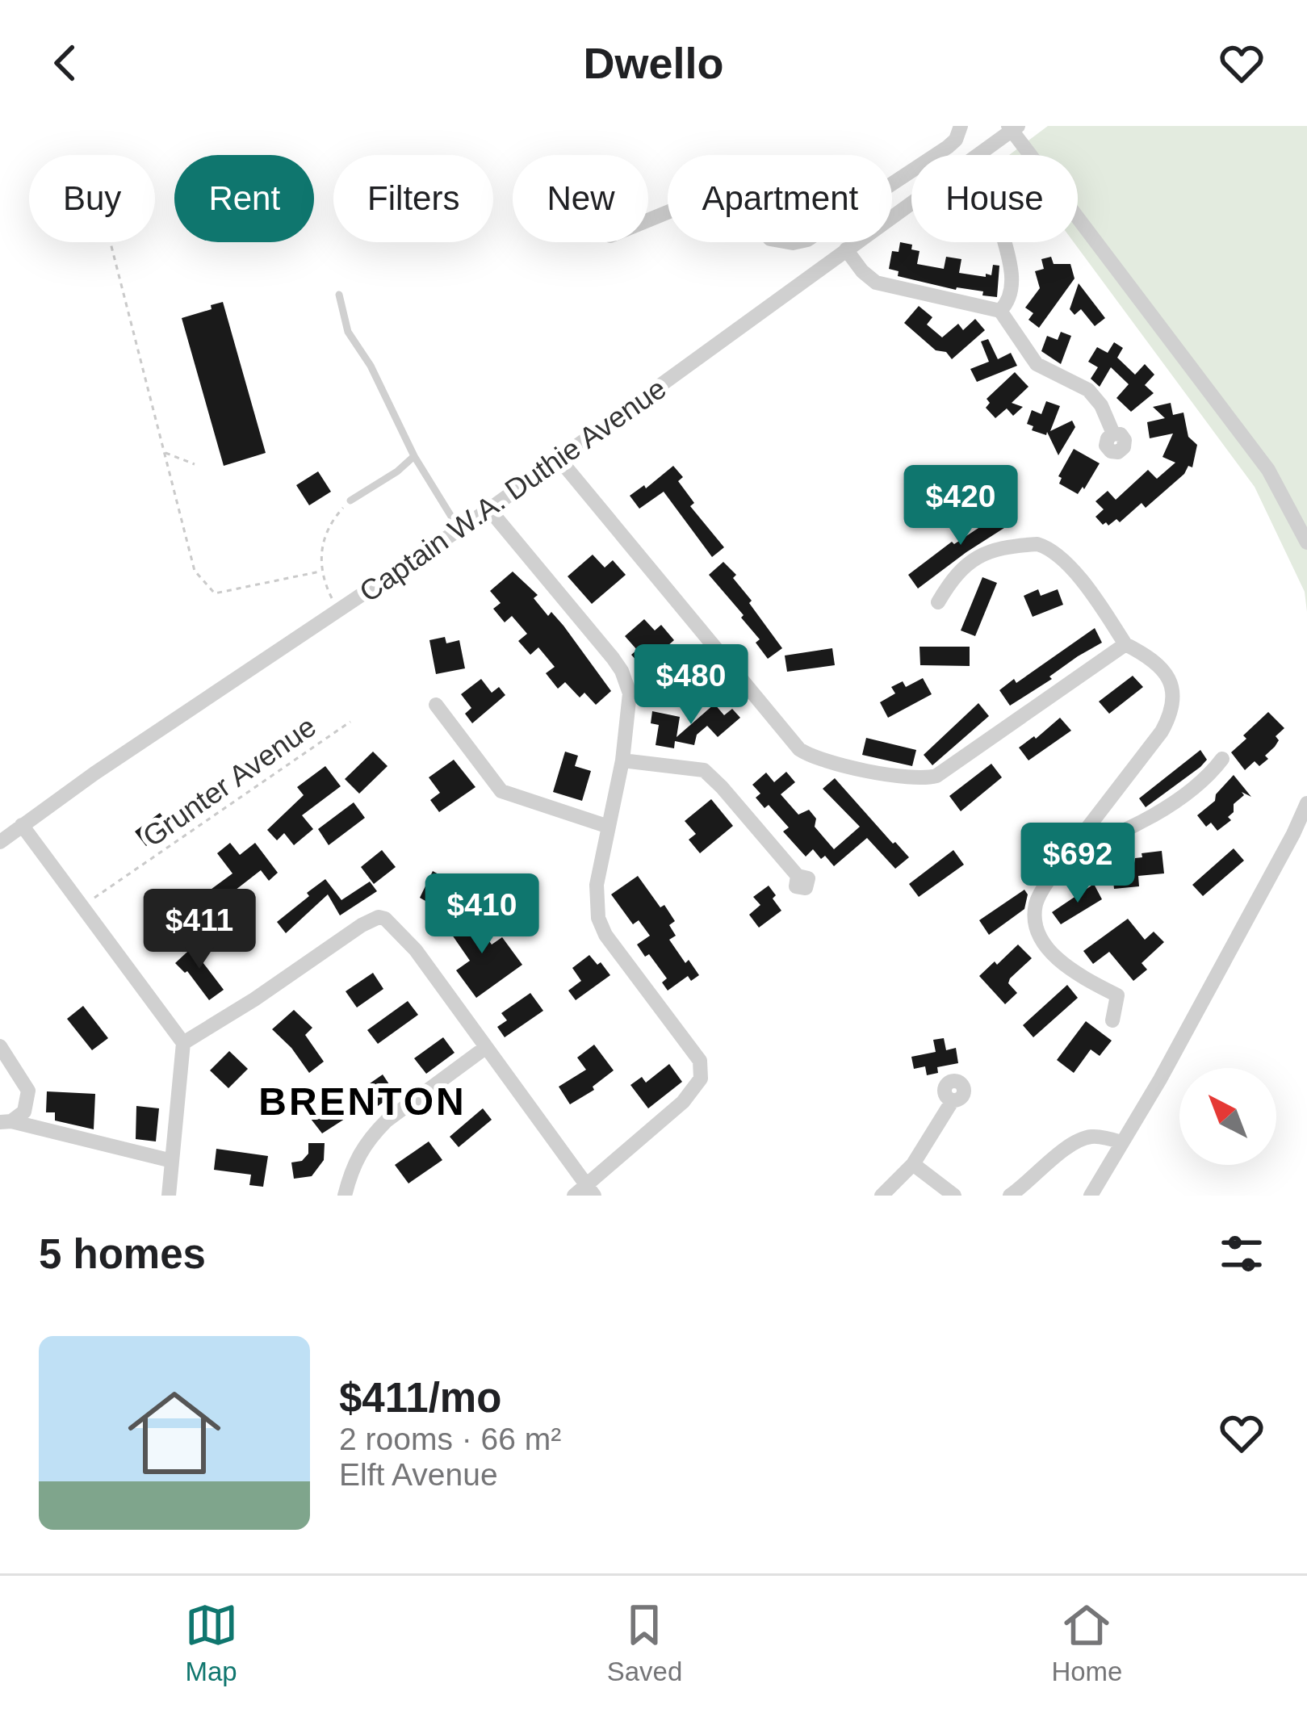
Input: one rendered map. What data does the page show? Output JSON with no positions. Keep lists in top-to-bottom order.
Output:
{
  "streets": {
    "street": ["Captain W.A. Duthie Avenue"],
    "path": ["Grunter Avenue"]
  },
  "districts": ["BRENTON"],
  "north": "top left",
  "page": {
    "header": "Dwello",
    "chip": [
      "Buy",
      "Rent",
      "Filters",
      "New",
      "Apartment",
      "House"
    ],
    "price": [
      "$420",
      "$480",
      "$692",
      "$410",
      "$411"
    ],
    "heading": "5 homes",
    "list": [
      {
        "name": "$411/mo",
        "note": "2 rooms · 66 m² · Elft Avenue"
      }
    ],
    "tabs": ["Map", "Saved", "Home"]
  }
}
